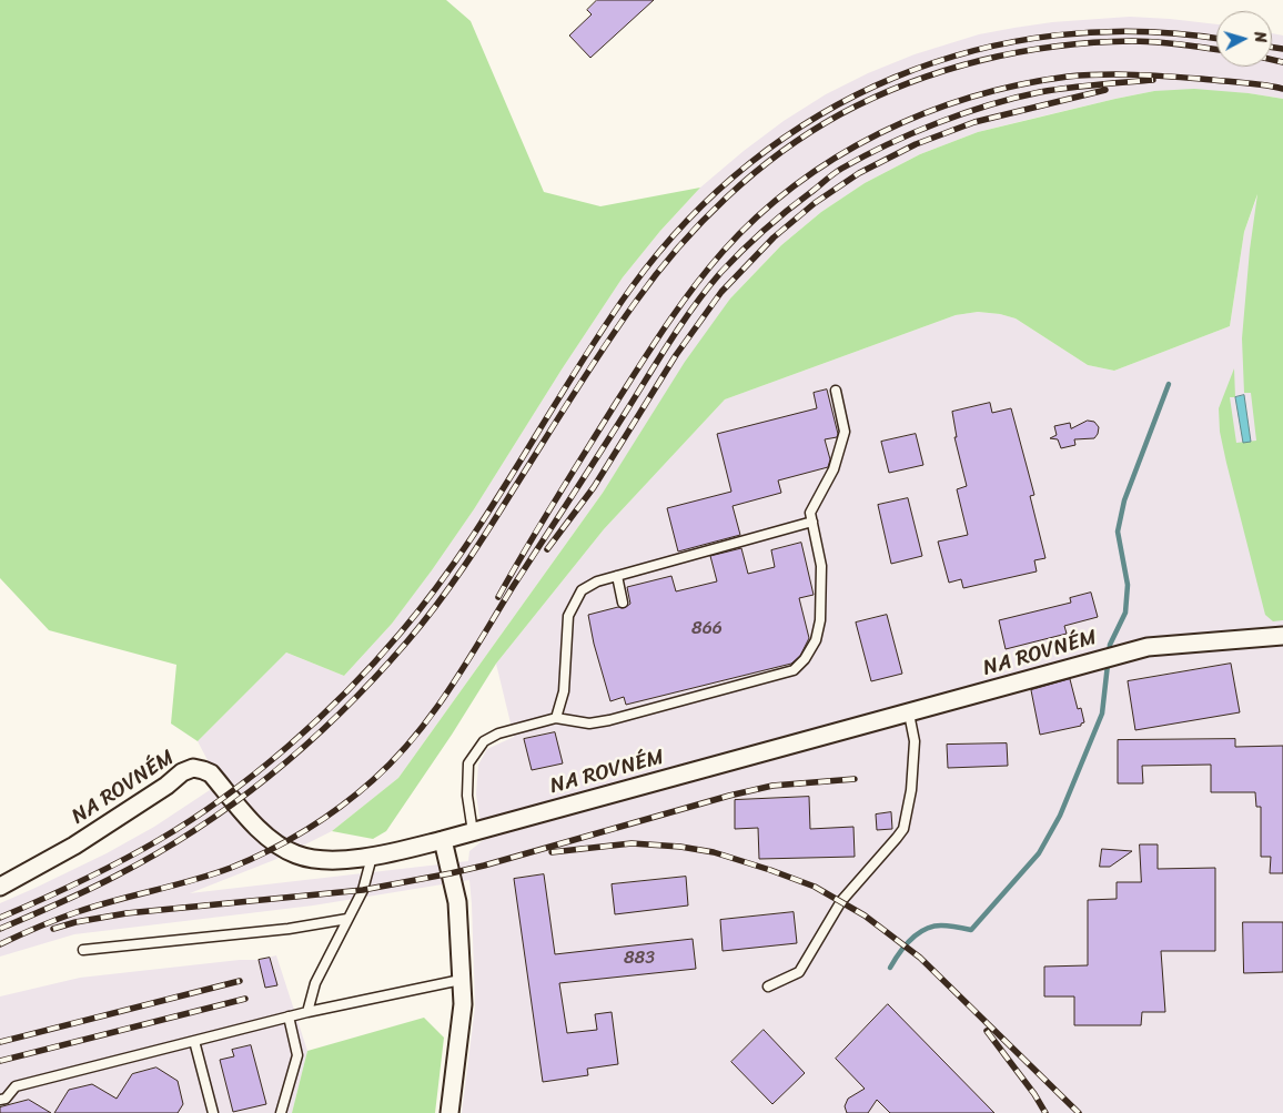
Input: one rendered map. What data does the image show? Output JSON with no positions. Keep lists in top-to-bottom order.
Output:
{
  "streets": {
    "street": ["NA ROVNÉM"]
  },
  "house_numbers": ["866", "883"],
  "north": "right"
}
